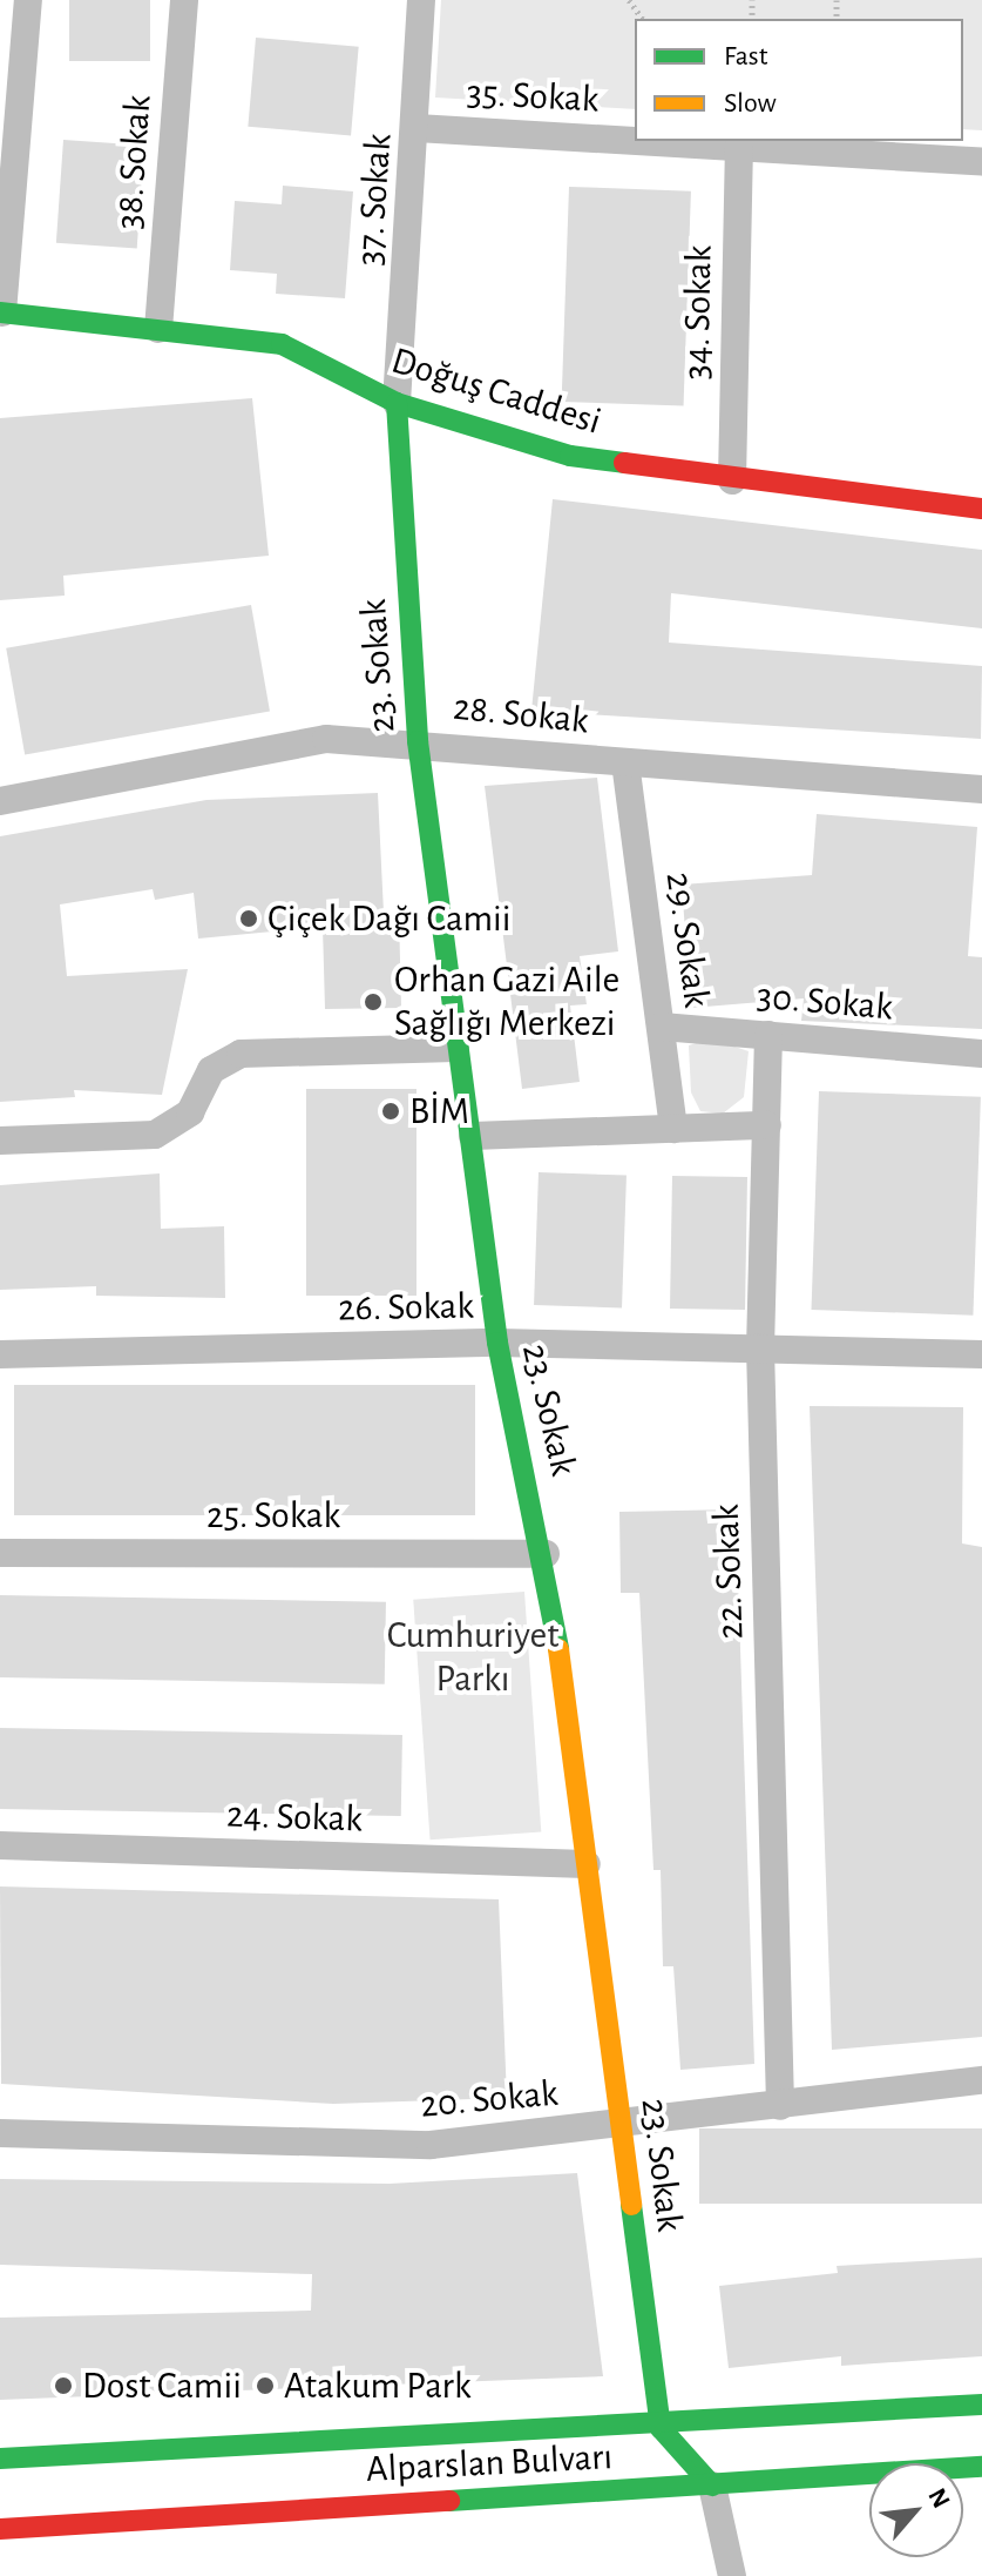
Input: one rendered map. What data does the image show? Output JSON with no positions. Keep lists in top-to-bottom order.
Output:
{
  "streets": {
    "main road": ["Doğuş Caddesi", "23. Sokak", "Alparslan Bulvarı"],
    "street": [
      "35. Sokak",
      "38. Sokak",
      "37. Sokak",
      "34. Sokak",
      "28. Sokak",
      "29. Sokak",
      "30. Sokak",
      "26. Sokak",
      "25. Sokak",
      "22. Sokak",
      "24. Sokak",
      "20. Sokak"
    ]
  },
  "crossings": [
    ["35. Sokak", "37. Sokak"],
    ["35. Sokak", "34. Sokak"],
    ["38. Sokak", "Doğuş Caddesi"],
    ["37. Sokak", "Doğuş Caddesi"],
    ["37. Sokak", "23. Sokak"],
    ["34. Sokak", "Doğuş Caddesi"],
    ["Doğuş Caddesi", "23. Sokak"],
    ["23. Sokak", "28. Sokak"],
    ["23. Sokak", "26. Sokak"],
    ["23. Sokak", "25. Sokak"],
    ["23. Sokak", "24. Sokak"],
    ["23. Sokak", "20. Sokak"],
    ["23. Sokak", "Alparslan Bulvarı"],
    ["28. Sokak", "29. Sokak"],
    ["29. Sokak", "30. Sokak"],
    ["30. Sokak", "22. Sokak"],
    ["26. Sokak", "22. Sokak"],
    ["22. Sokak", "20. Sokak"]
  ],
  "parks": ["Cumhuriyet Parkı"],
  "places": [
    "Çiçek Dağı Camii",
    "Orhan Gazi Aile Sağlığı Merkezi",
    "BİM",
    "Dost Camii",
    "Atakum Park"
  ],
  "legend": ["Fast", "Slow"],
  "north": "top right"
}
